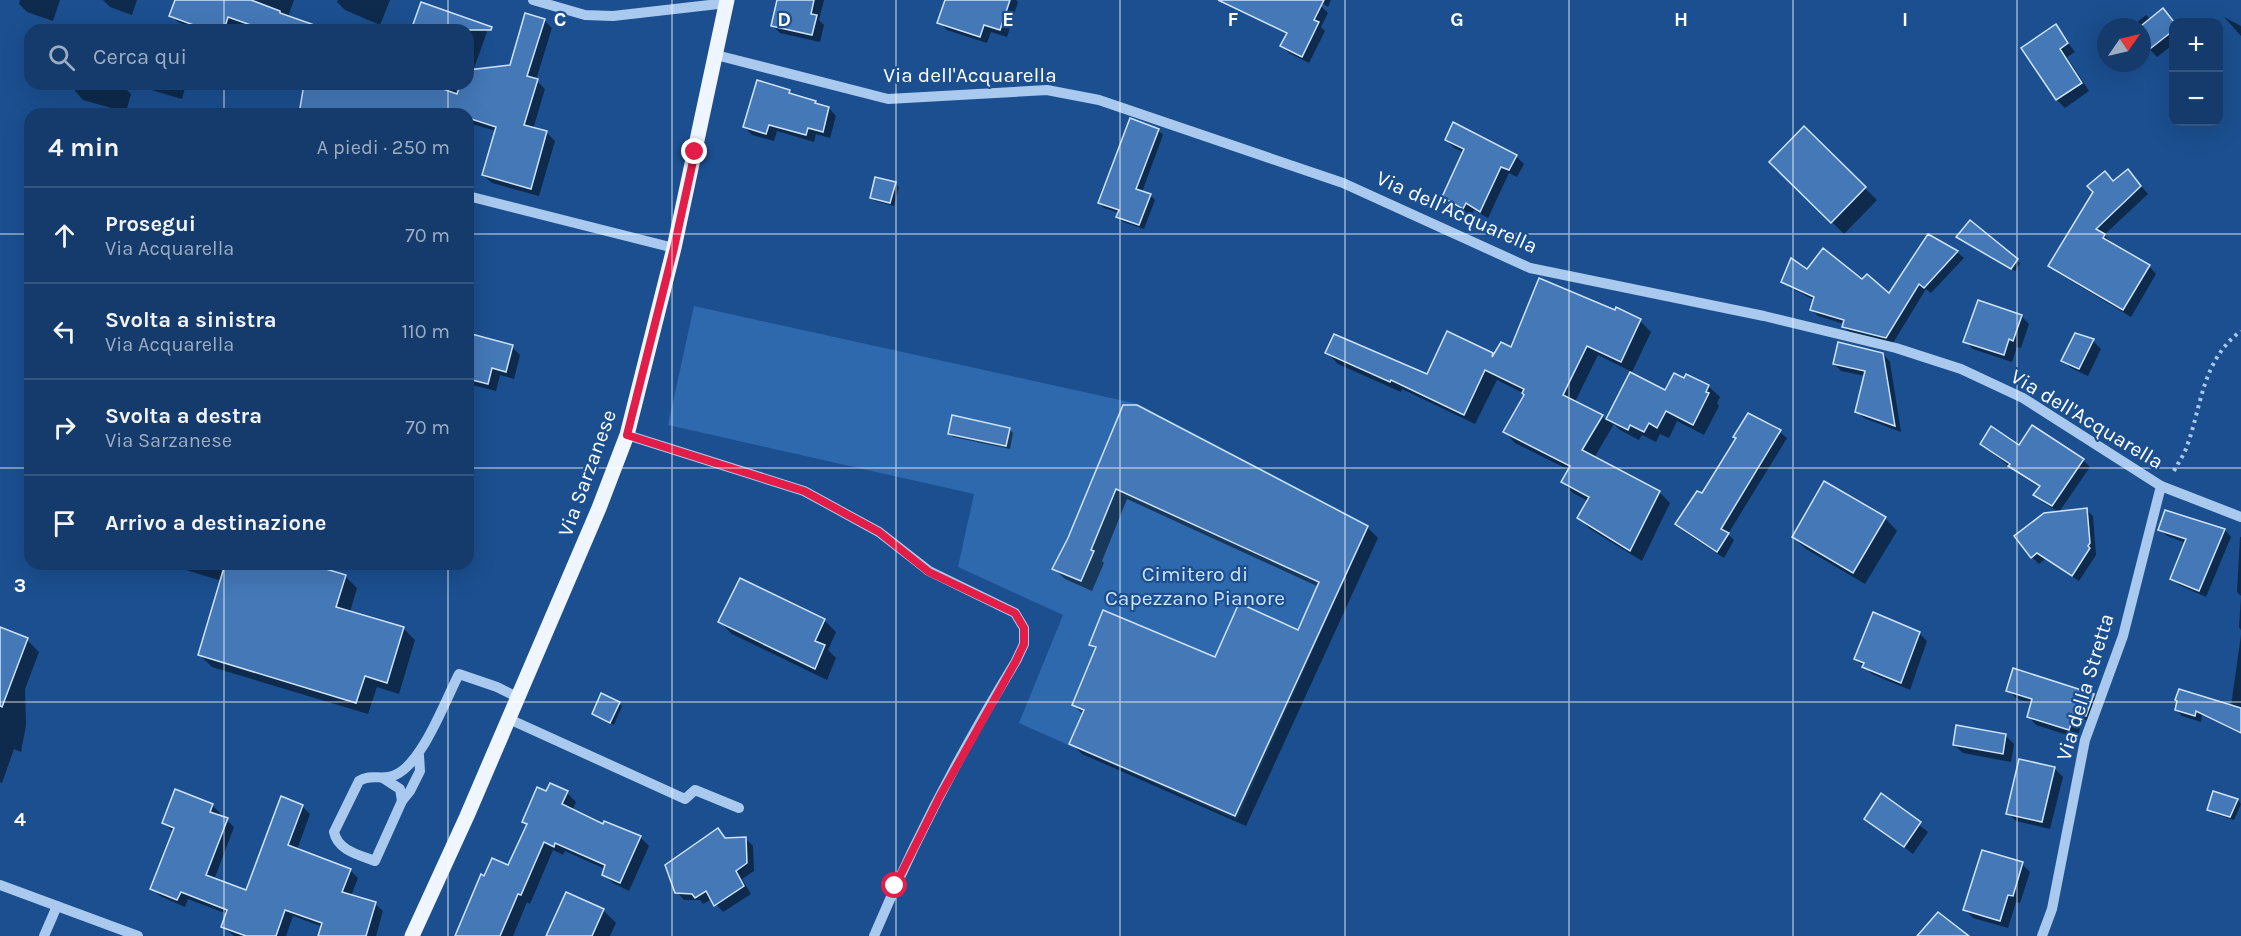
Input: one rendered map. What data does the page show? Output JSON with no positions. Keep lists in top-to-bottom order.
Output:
{
  "streets": {
    "main road": ["Via Sarzanese"],
    "street": ["Via dell'Acquarella", "Via della Stretta"]
  },
  "crossings": [
    ["Via dell'Acquarella", "Via Sarzanese"],
    ["Via dell'Acquarella", "Via della Stretta"]
  ],
  "parks": ["Cimitero di Capezzano Pianore"],
  "north": "top right",
  "page": {
    "map_buttons": ["+", "−"],
    "search": "Cerca qui",
    "heading": ["4 min", "A piedi · 250 m"],
    "list": [
      ["Prosegui", "Via Acquarella", "70 m"],
      ["Svolta a sinistra", "Via Acquarella", "110 m"],
      ["Svolta a destra", "Via Sarzanese", "70 m"],
      "Arrivo a destinazione"
    ]
  },
  "grid": {
    "columns": [
      "C",
      "D",
      "E",
      "F",
      "G",
      "H",
      "I"
    ],
    "rows": ["3", "4"]
  }
}
